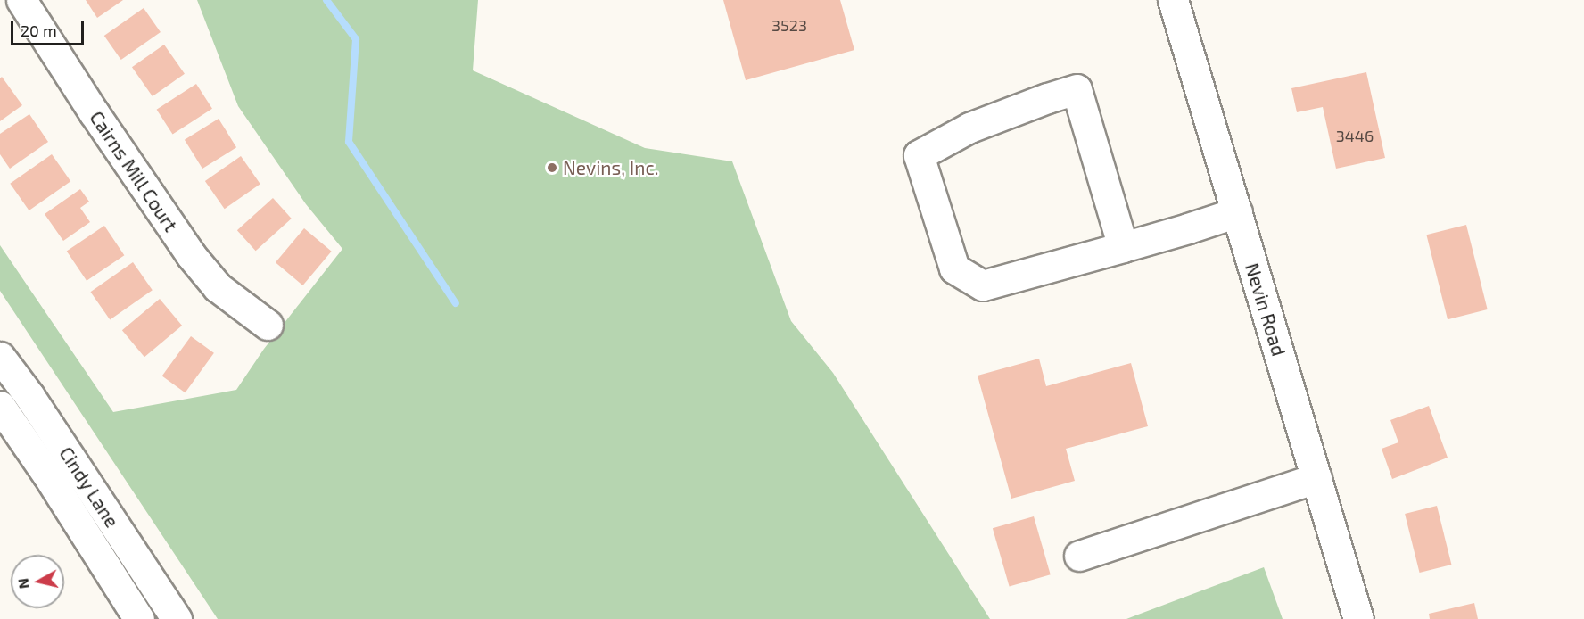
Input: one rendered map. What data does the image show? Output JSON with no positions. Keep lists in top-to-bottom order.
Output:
{
  "streets": {
    "street": ["Cairns Mill Court", "Nevin Road", "Cindy Lane"]
  },
  "places": ["Nevins, Inc."],
  "house_numbers": ["3523", "3446"],
  "scale_bar": "20 m",
  "north": "left"
}
